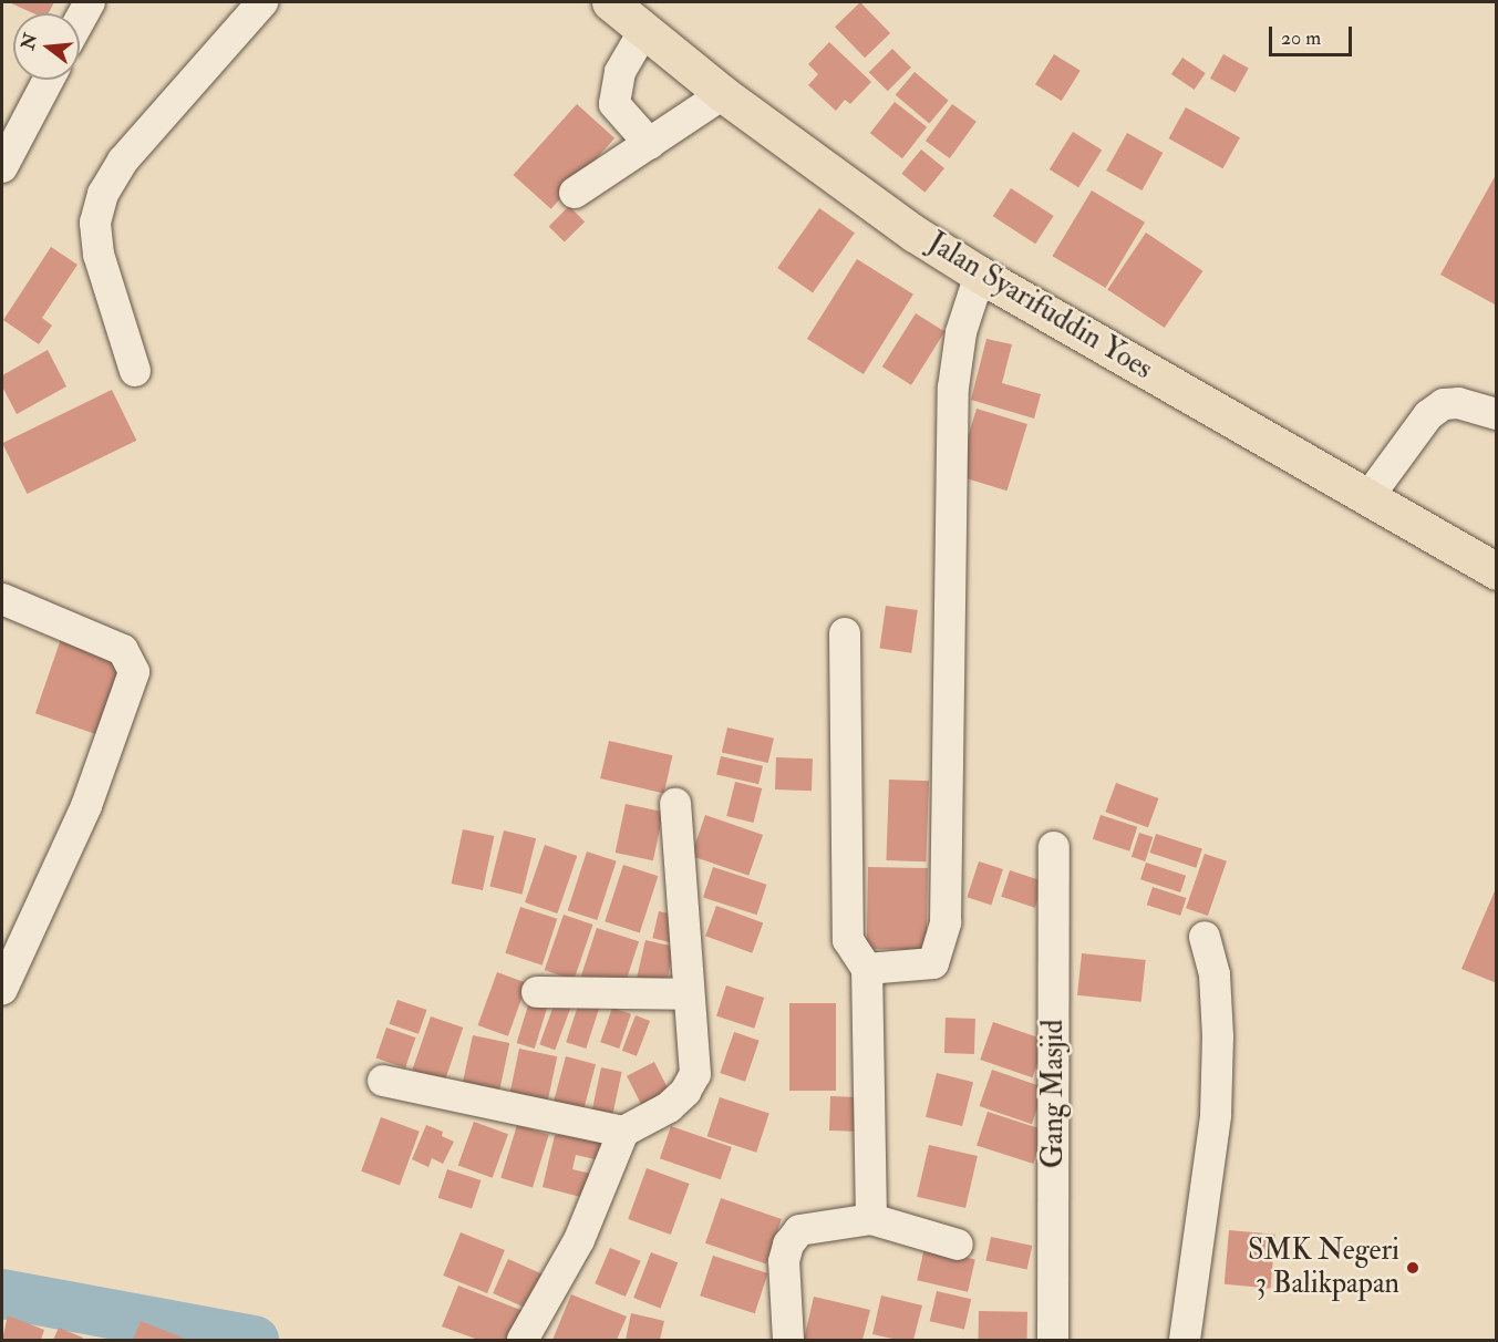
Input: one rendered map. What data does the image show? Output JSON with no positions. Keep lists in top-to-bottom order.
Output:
{
  "streets": {
    "highway": ["Jalan Syarifuddin Yoes"],
    "street": ["Gang Masjid"]
  },
  "places": ["SMK Negeri 3 Balikpapan"],
  "scale_bar": "20 m",
  "north": "left"
}
